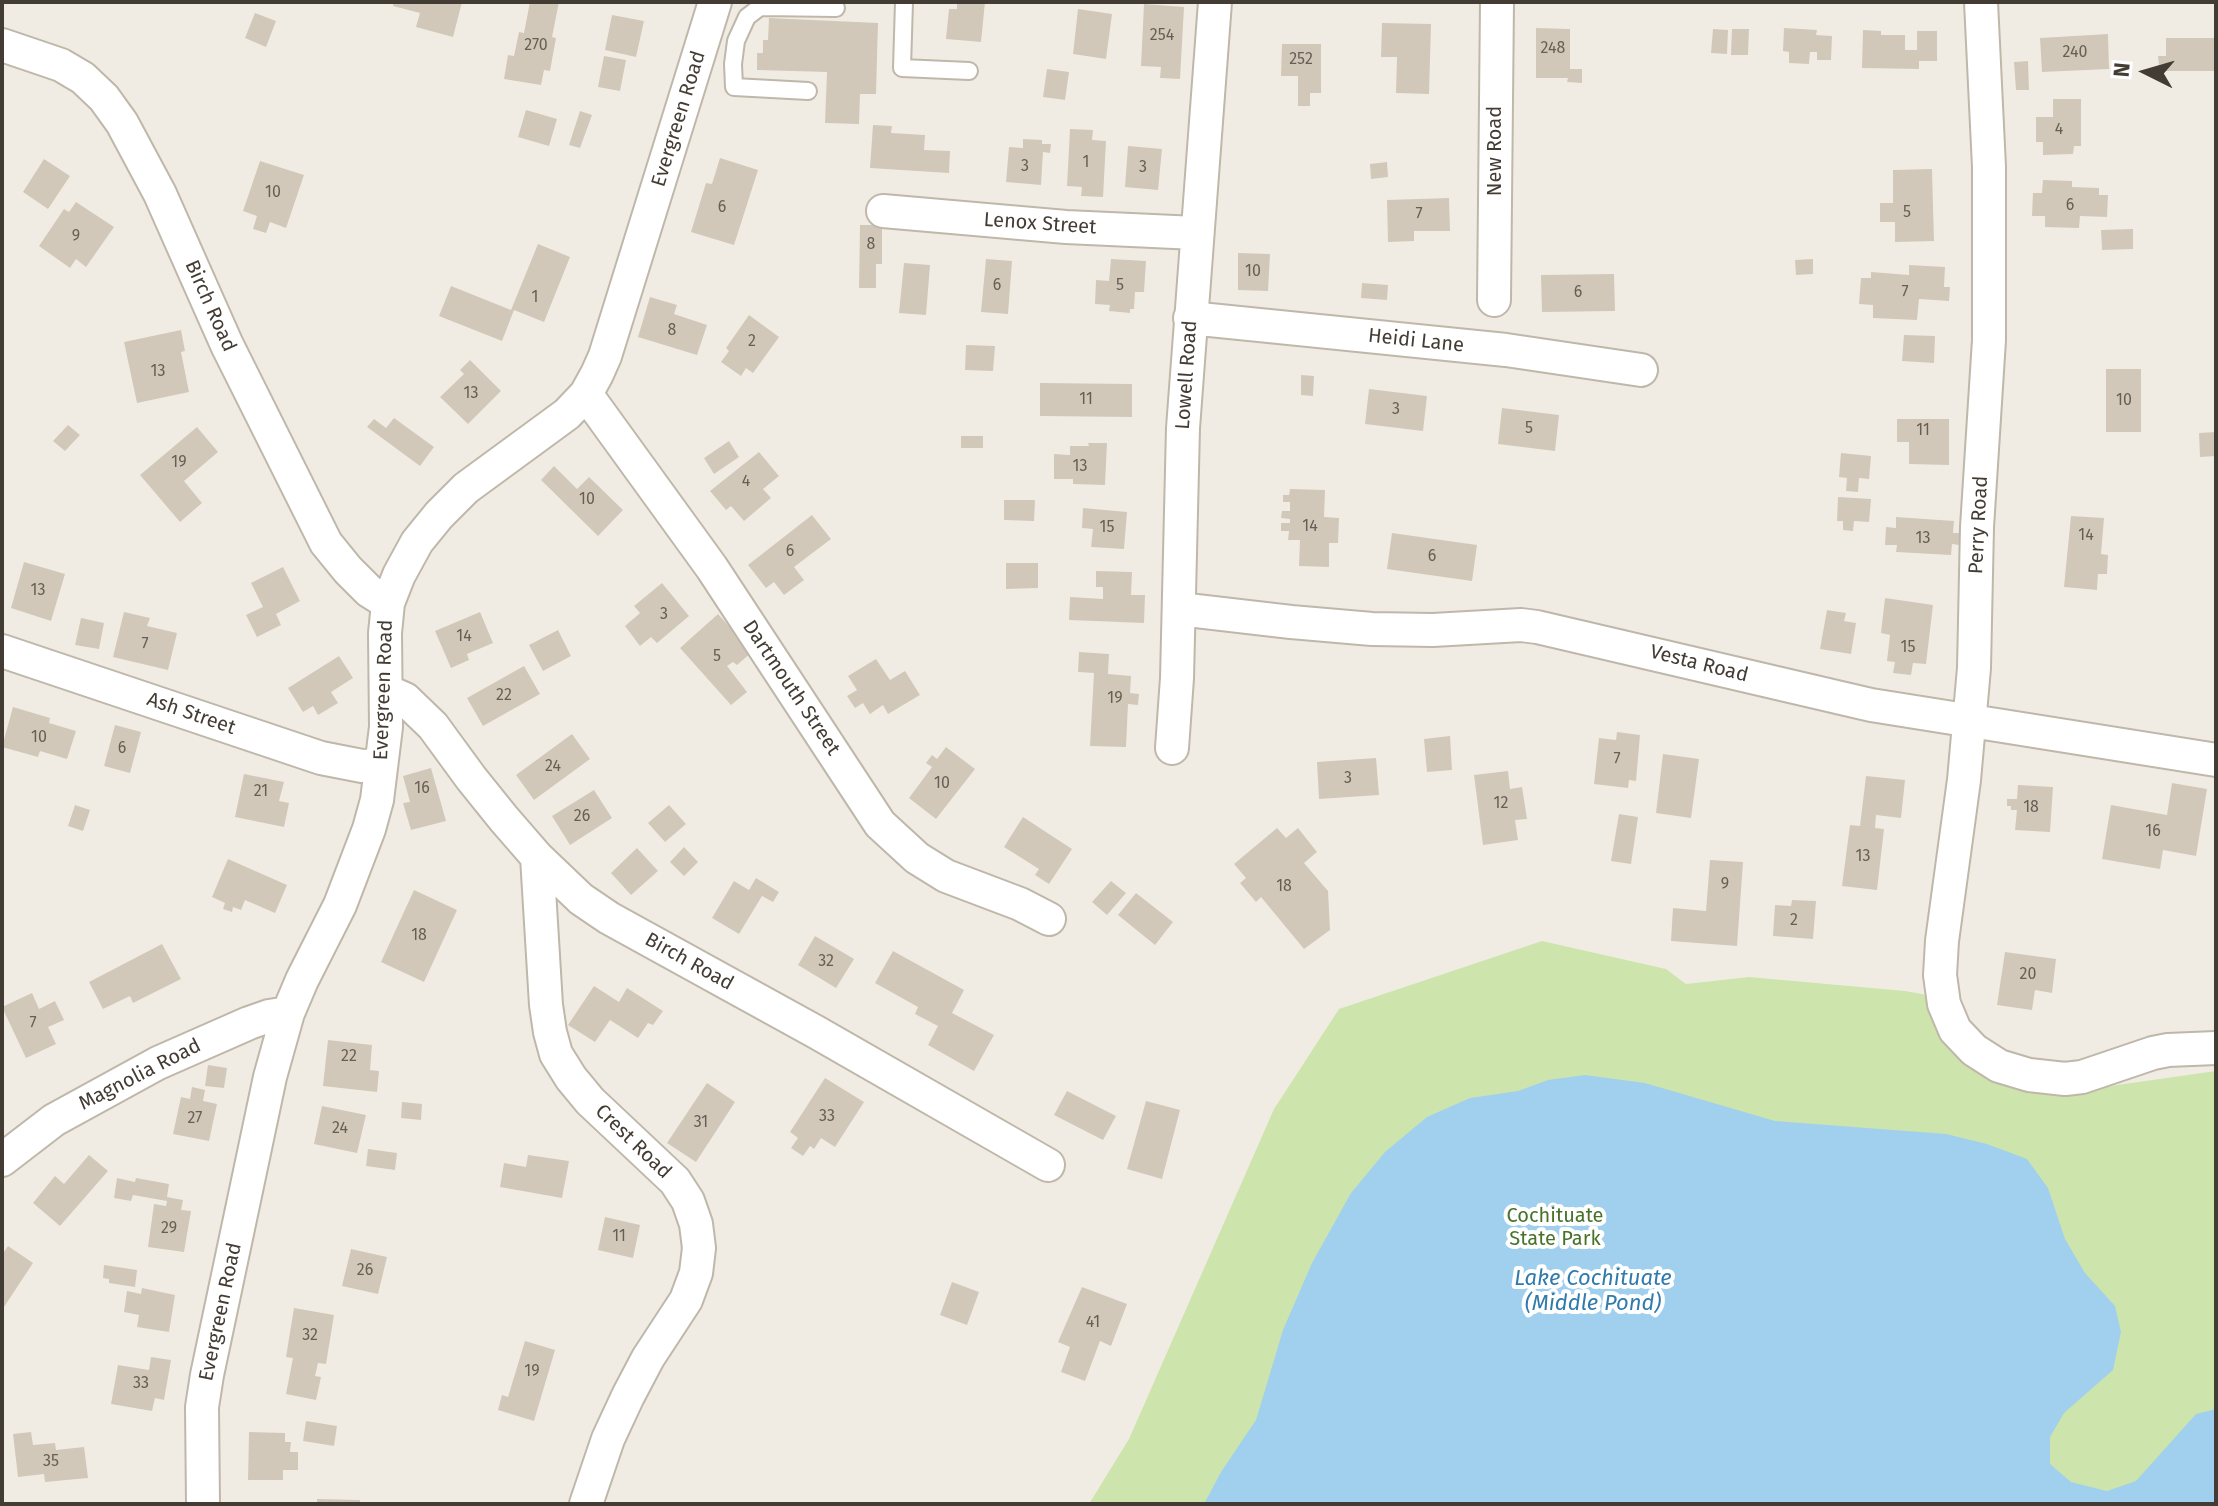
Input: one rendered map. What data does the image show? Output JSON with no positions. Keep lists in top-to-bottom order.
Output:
{
  "streets": {
    "street": [
      "Evergreen Road",
      "New Road",
      "Lenox Street",
      "Birch Road",
      "Heidi Lane",
      "Lowell Road",
      "Perry Road",
      "Vesta Road",
      "Dartmouth Street",
      "Ash Street",
      "Magnolia Road",
      "Crest Road"
    ]
  },
  "crossings": [
    ["Evergreen Road", "Birch Road"],
    ["Evergreen Road", "Dartmouth Street"],
    ["Evergreen Road", "Ash Street"],
    ["Evergreen Road", "Magnolia Road"],
    ["Lenox Street", "Lowell Road"],
    ["Birch Road", "Crest Road"],
    ["Heidi Lane", "Lowell Road"],
    ["Lowell Road", "Vesta Road"],
    ["Perry Road", "Vesta Road"]
  ],
  "water": ["Lake Cochituate (Middle Pond)"],
  "parks": ["Cochituate State Park"],
  "house_numbers": [
    "254",
    "270",
    "248",
    "240",
    "252",
    "4",
    "1",
    "3",
    "3",
    "10",
    "6",
    "6",
    "5",
    "7",
    "9",
    "8",
    "10",
    "6",
    "5",
    "6",
    "7",
    "1",
    "8",
    "2",
    "13",
    "13",
    "11",
    "10",
    "3",
    "5",
    "11",
    "19",
    "13",
    "4",
    "10",
    "14",
    "15",
    "14",
    "13",
    "6",
    "6",
    "13",
    "3",
    "14",
    "7",
    "15",
    "5",
    "22",
    "19",
    "10",
    "6",
    "7",
    "24",
    "3",
    "10",
    "16",
    "21",
    "12",
    "18",
    "26",
    "16",
    "13",
    "9",
    "18",
    "2",
    "18",
    "32",
    "20",
    "7",
    "22",
    "33",
    "27",
    "31",
    "24",
    "29",
    "11",
    "26",
    "41",
    "32",
    "19",
    "33",
    "35"
  ],
  "north": "left"
}
